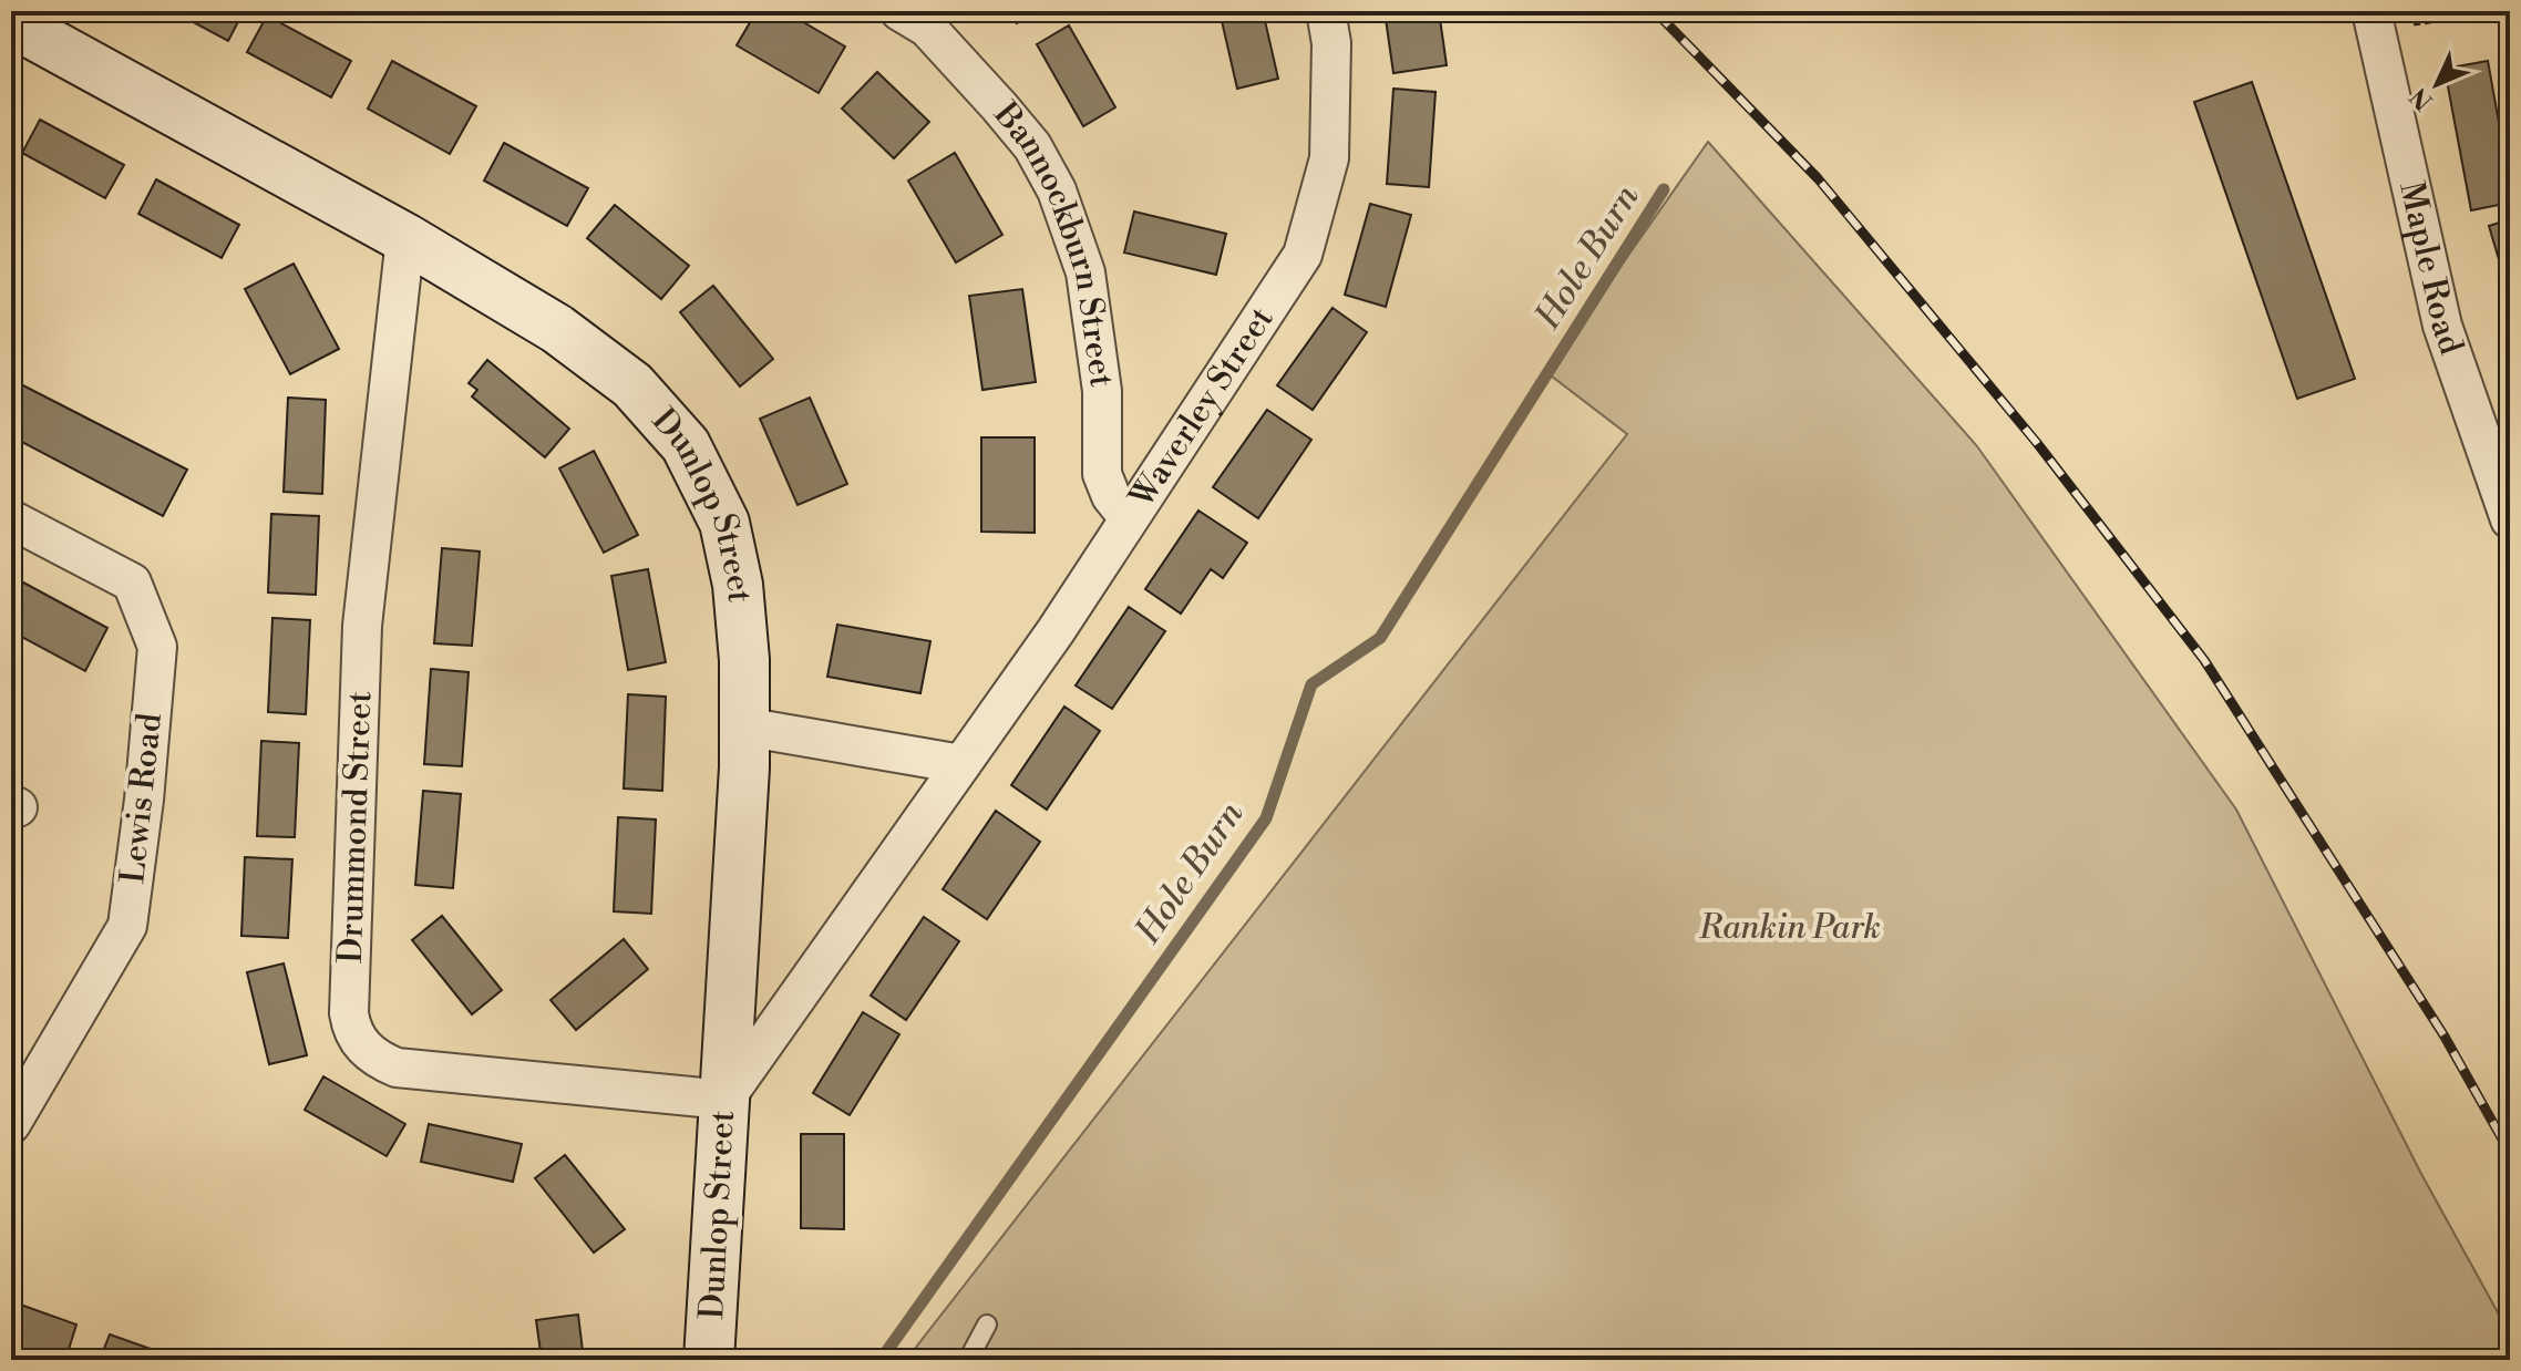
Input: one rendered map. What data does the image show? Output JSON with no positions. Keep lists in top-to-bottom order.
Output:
{
  "streets": {
    "main road": ["Dunlop Street"],
    "street": [
      "Bannockburn Street",
      "Maple Road",
      "Waverley Street",
      "Lewis Road",
      "Drummond Street"
    ]
  },
  "crossings": [
    ["Bannockburn Street", "Waverley Street"],
    ["Waverley Street", "Dunlop Street"],
    ["Waverley Street", "Drummond Street"],
    ["Dunlop Street", "Drummond Street"]
  ],
  "water": ["Hole Burn"],
  "parks": ["Rankin Park"],
  "north": "bottom left"
}
